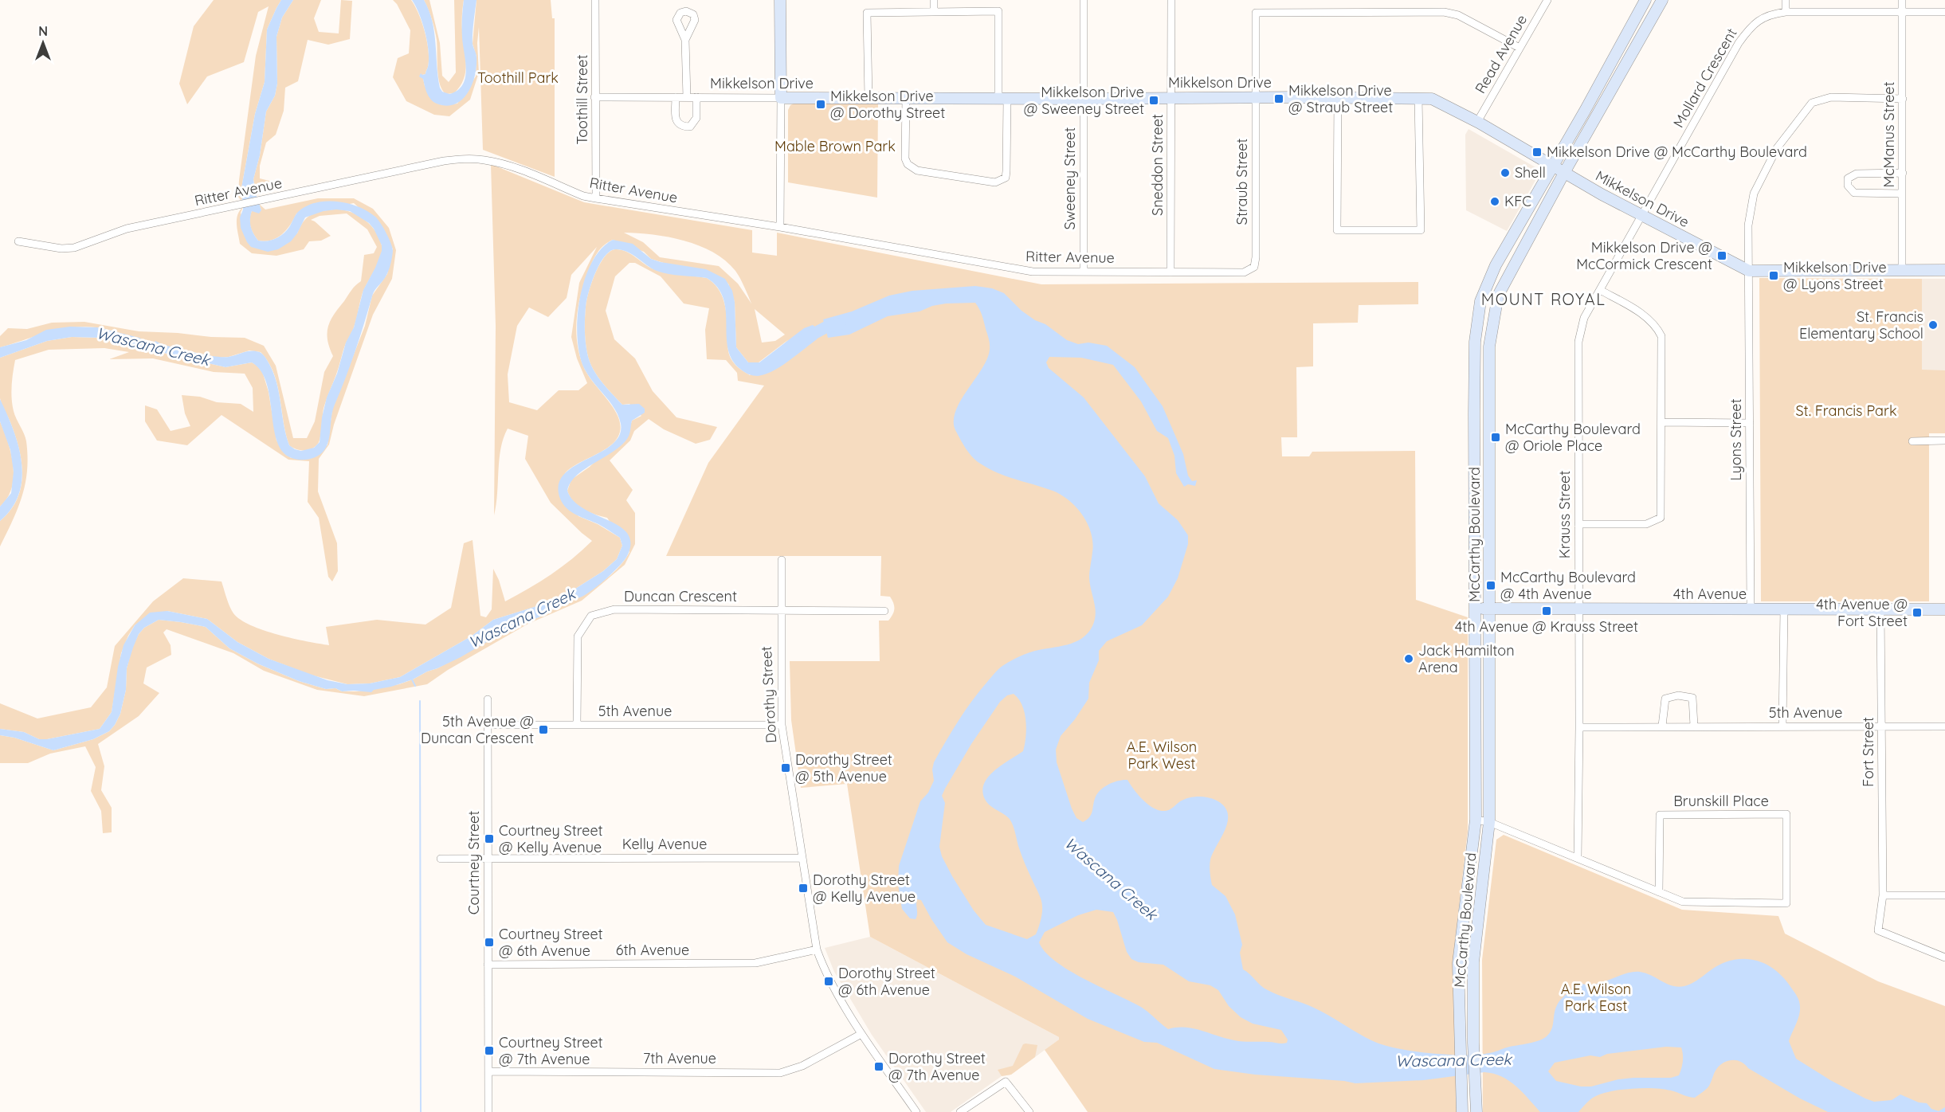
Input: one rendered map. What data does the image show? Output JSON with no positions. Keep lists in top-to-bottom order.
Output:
{
  "streets": {
    "main road": ["Mikkelson Drive", "McCarthy Boulevard", "4th Avenue"],
    "street": [
      "Read Avenue",
      "Mollard Crescent",
      "Toothill Street",
      "McManus Street",
      "Sneddon Street",
      "Sweeney Street",
      "Straub Street",
      "Ritter Avenue",
      "Lyons Street",
      "Krauss Street",
      "Duncan Crescent",
      "Dorothy Street",
      "5th Avenue",
      "Fort Street",
      "Brunskill Place",
      "Kelly Avenue",
      "Courtney Street",
      "6th Avenue",
      "7th Avenue"
    ]
  },
  "crossings": [
    ["Read Avenue", "Mikkelson Drive"],
    ["Read Avenue", "Straub Street"],
    ["Mollard Crescent", "Mikkelson Drive"],
    ["Mollard Crescent", "McManus Street"],
    ["Mollard Crescent", "Krauss Street"],
    ["Mikkelson Drive", "Toothill Street"],
    ["Mikkelson Drive", "McManus Street"],
    ["Mikkelson Drive", "Sneddon Street"],
    ["Mikkelson Drive", "Sweeney Street"],
    ["Mikkelson Drive", "Straub Street"],
    ["Mikkelson Drive", "Lyons Street"],
    ["Mikkelson Drive", "Krauss Street"],
    ["Mikkelson Drive", "McCarthy Boulevard"],
    ["Toothill Street", "Ritter Avenue"],
    ["McManus Street", "Lyons Street"],
    ["Sneddon Street", "Ritter Avenue"],
    ["Sweeney Street", "Ritter Avenue"],
    ["Straub Street", "Ritter Avenue"],
    ["Lyons Street", "4th Avenue"],
    ["Krauss Street", "4th Avenue"],
    ["Krauss Street", "5th Avenue"],
    ["Krauss Street", "Brunskill Place"],
    ["McCarthy Boulevard", "4th Avenue"],
    ["McCarthy Boulevard", "Brunskill Place"],
    ["4th Avenue", "Fort Street"],
    ["Duncan Crescent", "Dorothy Street"],
    ["Duncan Crescent", "5th Avenue"],
    ["Dorothy Street", "5th Avenue"],
    ["Dorothy Street", "Kelly Avenue"],
    ["Dorothy Street", "6th Avenue"],
    ["Dorothy Street", "7th Avenue"],
    ["5th Avenue", "Fort Street"],
    ["5th Avenue", "Courtney Street"],
    ["Kelly Avenue", "Courtney Street"],
    ["Courtney Street", "6th Avenue"],
    ["Courtney Street", "7th Avenue"]
  ],
  "districts": ["MOUNT ROYAL"],
  "water": ["Wascana Creek"],
  "parks": [
    "Toothill Park",
    "Mable Brown Park",
    "St. Francis Park",
    "A.E. Wilson Park West",
    "A.E. Wilson Park East"
  ],
  "places": {
    "transit": [
      "Mikkelson Drive @ Straub Street",
      "Mikkelson Drive @ Sweeney Street",
      "Mikkelson Drive @ Dorothy Street",
      "Mikkelson Drive @ McCarthy Boulevard",
      "Mikkelson Drive @ McCormick Crescent",
      "Mikkelson Drive @ Lyons Street",
      "McCarthy Boulevard @ Oriole Place",
      "McCarthy Boulevard @ 4th Avenue",
      "4th Avenue @ Krauss Street",
      "4th Avenue @ Fort Street",
      "5th Avenue @ Duncan Crescent",
      "Dorothy Street @ 5th Avenue",
      "Courtney Street @ Kelly Avenue",
      "Dorothy Street @ Kelly Avenue",
      "Courtney Street @ 6th Avenue",
      "Dorothy Street @ 6th Avenue",
      "Courtney Street @ 7th Avenue",
      "Dorothy Street @ 7th Avenue"
    ],
    "other": [
      "Shell",
      "KFC",
      "St. Francis Elementary School",
      "Jack Hamilton Arena"
    ]
  },
  "north": "top"
}
